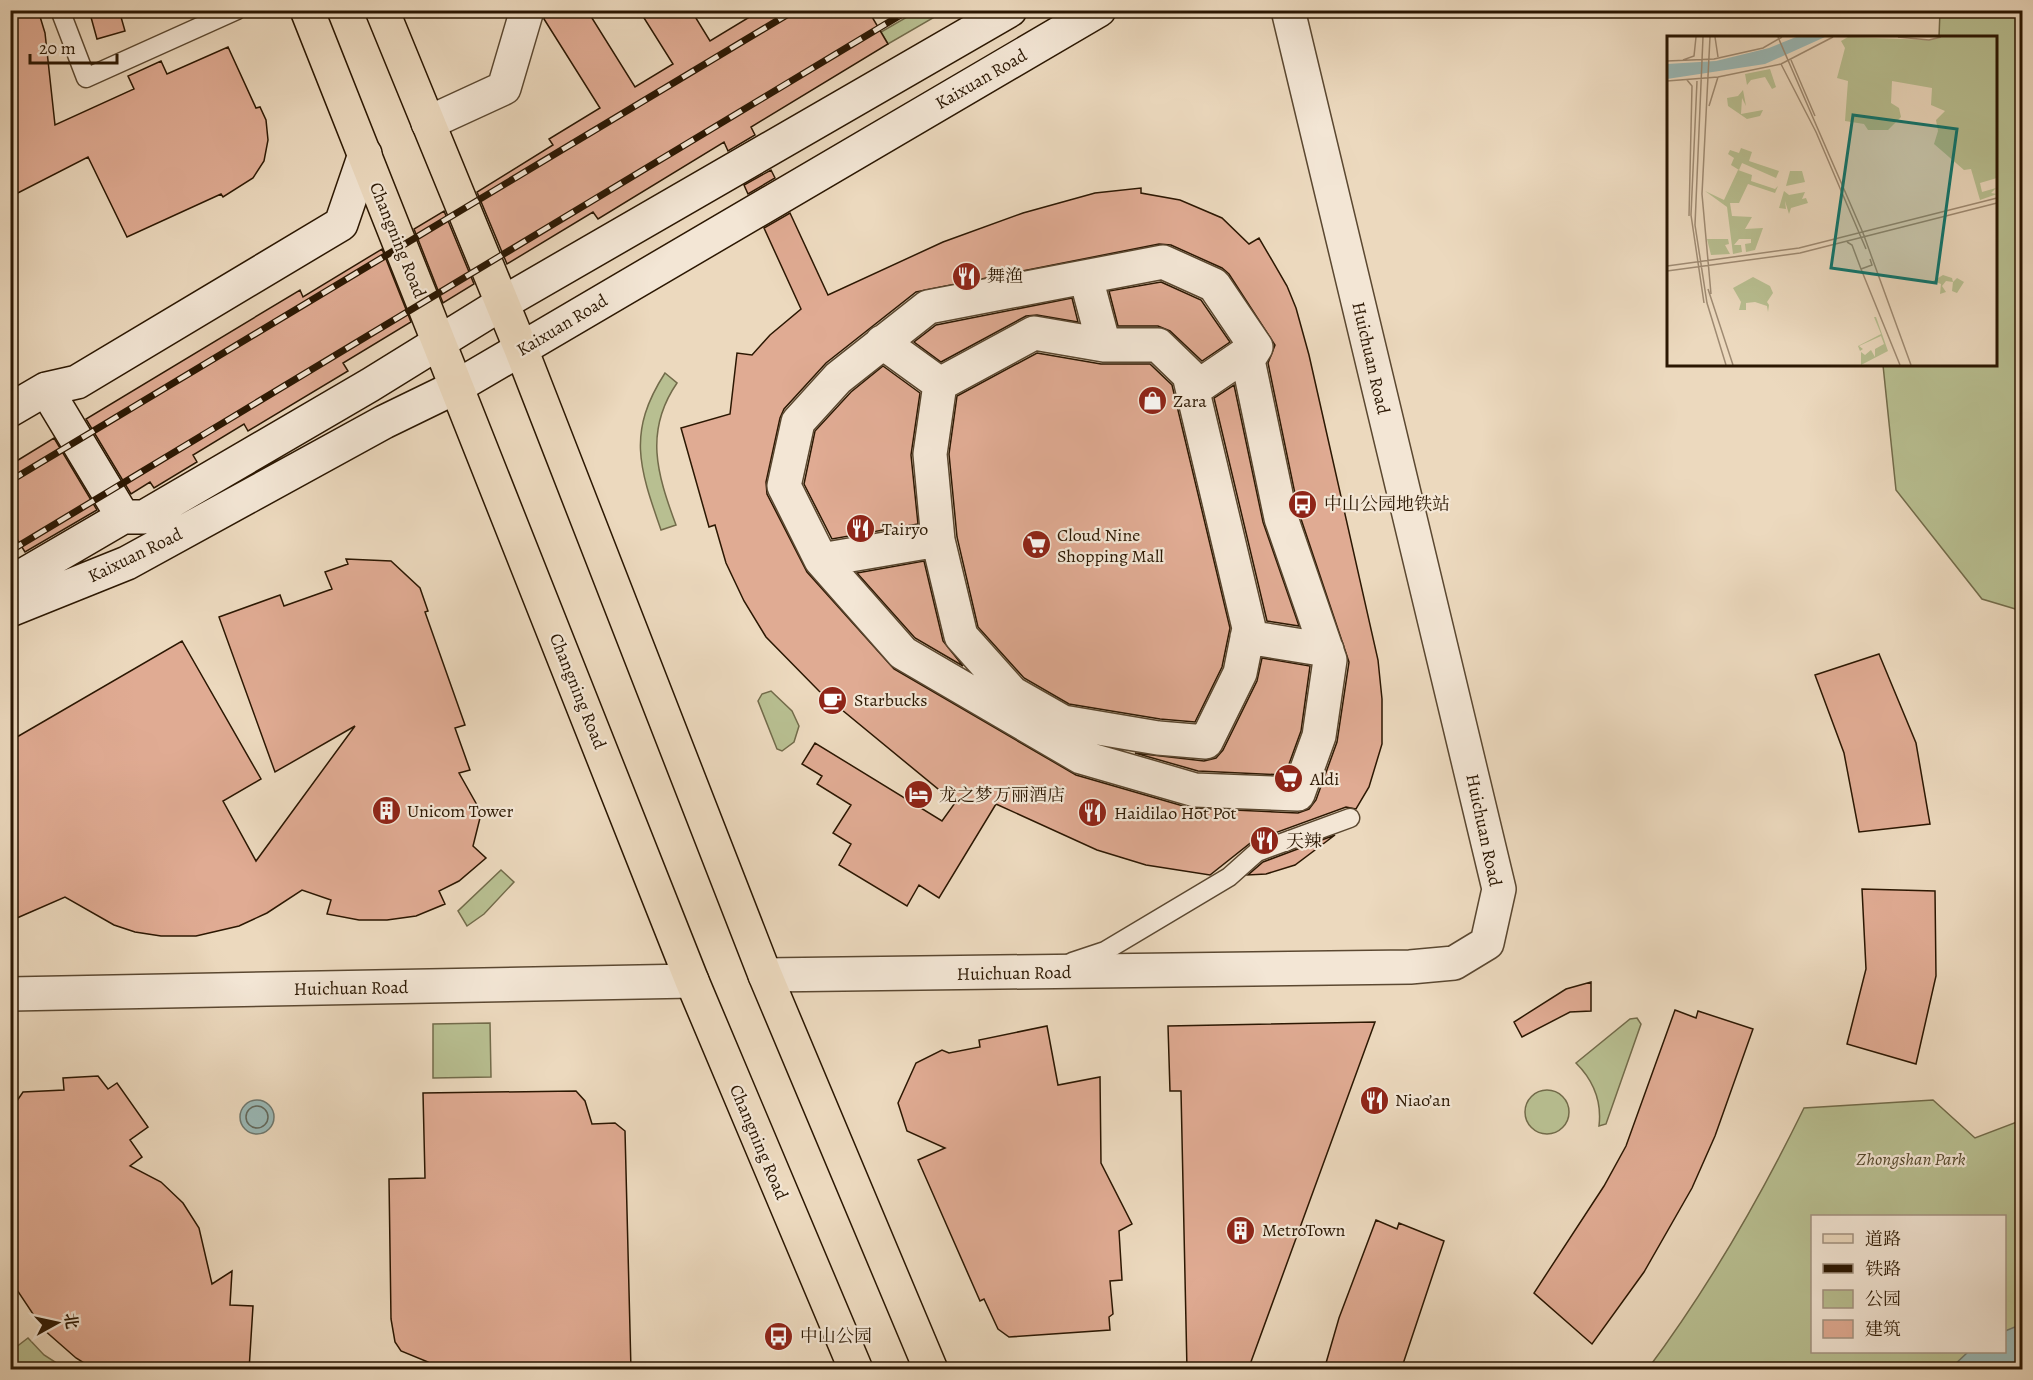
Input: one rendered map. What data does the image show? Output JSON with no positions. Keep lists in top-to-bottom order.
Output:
{
  "streets": {
    "main road": ["Changning Road"],
    "street": ["Kaixuan Road", "Huichuan Road"]
  },
  "crossings": [
    ["Kaixuan Road", "Changning Road"],
    ["Changning Road", "Huichuan Road"]
  ],
  "parks": ["Zhongshan Park"],
  "places": {
    "restaurant": [
      "舞渔",
      "Tairyo",
      "Haidilao Hot Pot",
      "天辣",
      "Niao’an"
    ],
    "shop": ["Zara"],
    "bus stop": ["中山公园地铁站", "中山公园"],
    "supermarket": ["Cloud Nine Shopping Mall", "Aldi"],
    "cafe": ["Starbucks"],
    "hotel": ["龙之梦万丽酒店"],
    "building": ["Unicom Tower", "MetroTown"]
  },
  "legend": [
    "道路",
    "铁路",
    "公园",
    "建筑"
  ],
  "scale_bar": "20 m",
  "north": "right"
}
